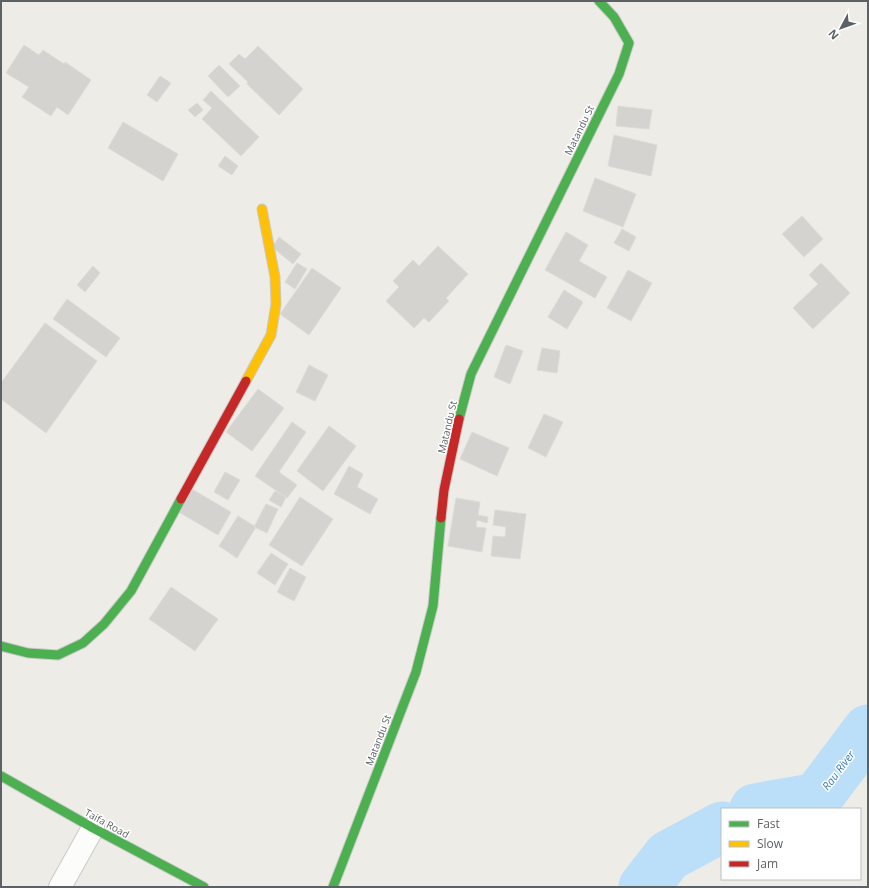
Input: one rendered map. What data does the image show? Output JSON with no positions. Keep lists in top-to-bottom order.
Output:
{
  "streets": {
    "main road": ["Matandu St", "Taifa Road"]
  },
  "water": ["Rau River"],
  "legend": ["Fast", "Slow", "Jam"],
  "north": "bottom left"
}
